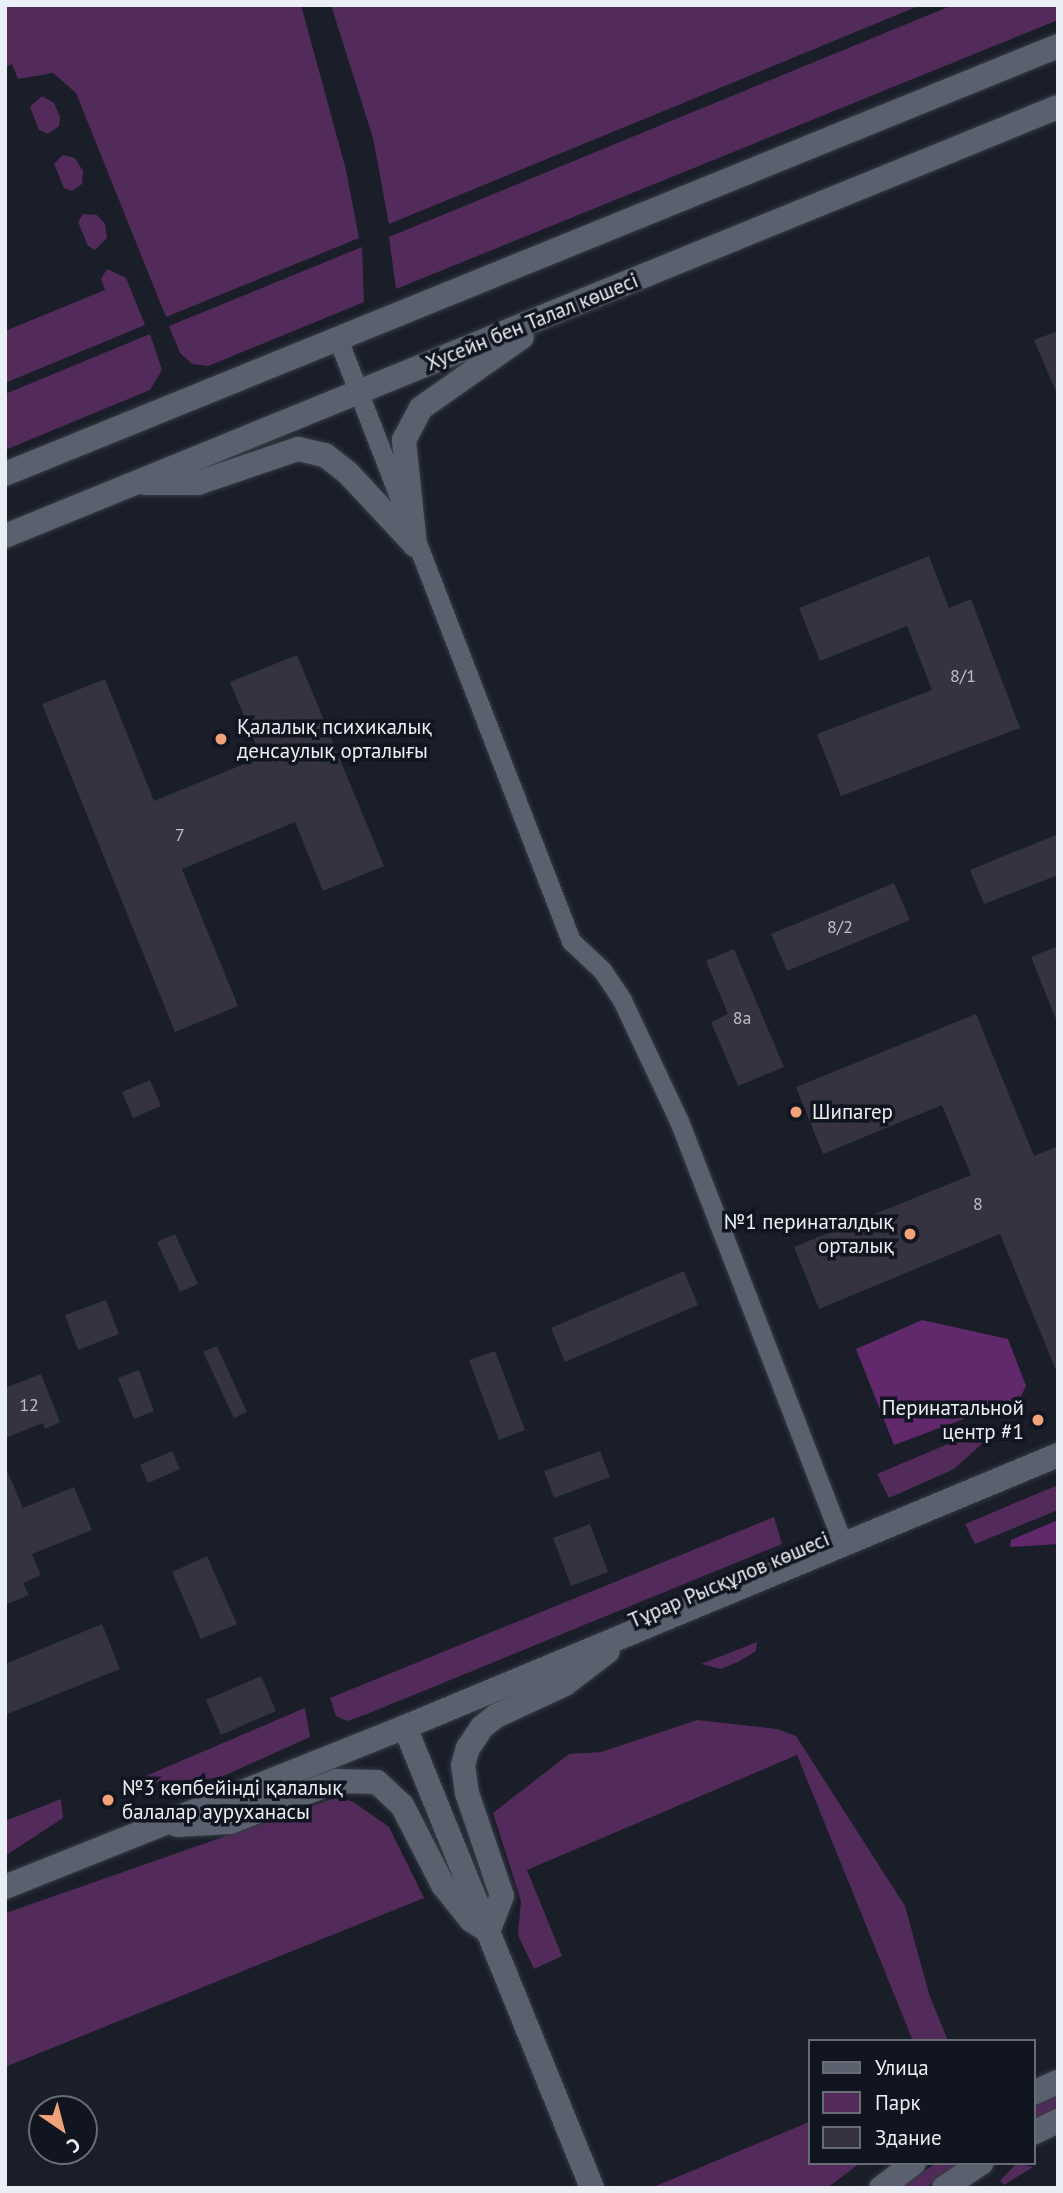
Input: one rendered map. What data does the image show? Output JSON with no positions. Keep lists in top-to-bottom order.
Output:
{
  "streets": {
    "street": ["Хусейн бен Талал көшесі", "Тұрар Рысқұлов көшесі"]
  },
  "places": [
    "Қалалық психикалық денсаулық орталығы",
    "Шипагер",
    "№1 перинаталдық орталық",
    "Перинатальной центр #1",
    "№3 көпбейінді қалалық балалар ауруханасы"
  ],
  "house_numbers": [
    "8/1",
    "7",
    "8/2",
    "8а",
    "8",
    "12"
  ],
  "legend": ["Улица", "Парк", "Здание"],
  "north": "bottom right"
}
